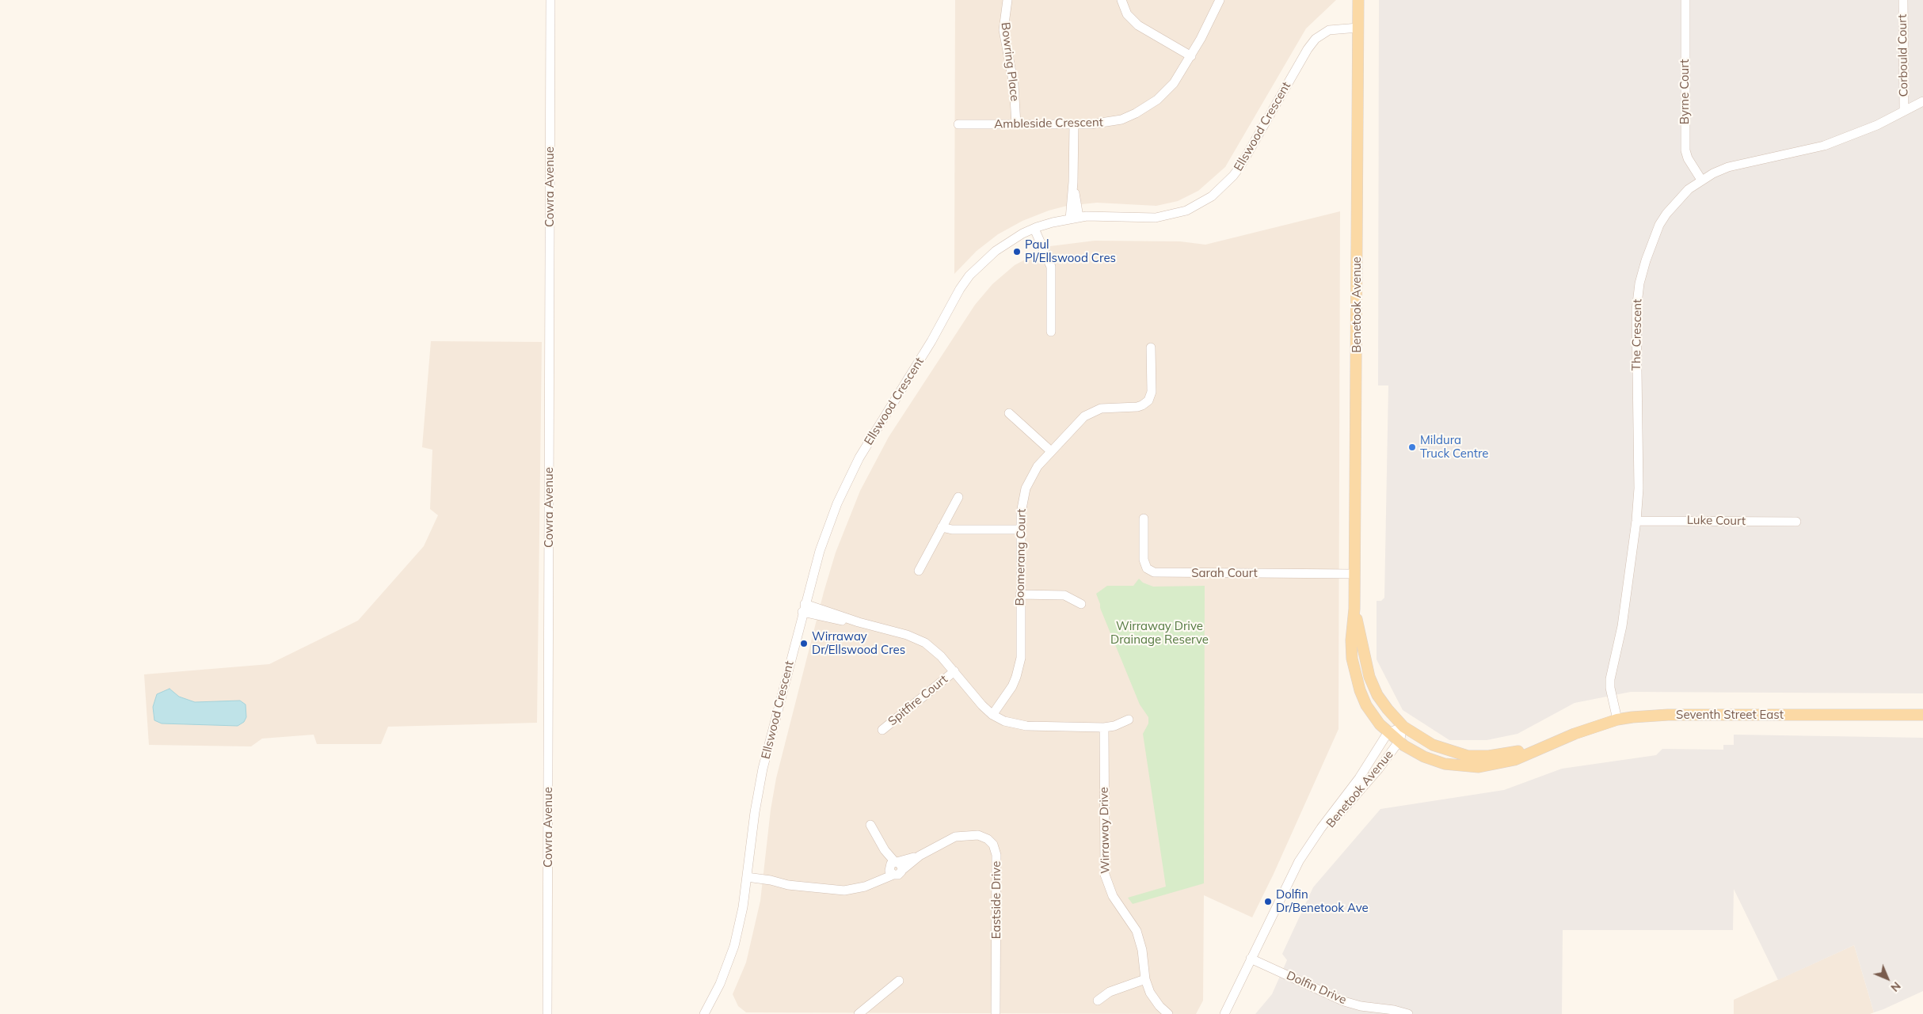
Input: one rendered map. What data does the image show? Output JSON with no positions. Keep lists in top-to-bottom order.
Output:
{
  "streets": {
    "main road": ["Benetook Avenue", "Seventh Street East"],
    "street": [
      "Corbould Court",
      "Bowring Place",
      "Byrne Court",
      "Ambleside Crescent",
      "Ellswood Crescent",
      "Cowra Avenue",
      "The Crescent",
      "Luke Court",
      "Boomerang Court",
      "Sarah Court",
      "Spitfire Court",
      "Wirraway Drive",
      "Eastside Drive",
      "Dolfin Drive"
    ]
  },
  "crossings": [
    ["Corbould Court", "The Crescent"],
    ["Bowring Place", "Ambleside Crescent"],
    ["Byrne Court", "The Crescent"],
    ["Ellswood Crescent", "Benetook Avenue"],
    ["Ellswood Crescent", "Eastside Drive"],
    ["Benetook Avenue", "Sarah Court"],
    ["Benetook Avenue", "Seventh Street East"],
    ["Benetook Avenue", "Dolfin Drive"],
    ["The Crescent", "Luke Court"],
    ["The Crescent", "Seventh Street East"]
  ],
  "parks": ["Wirraway Drive Drainage Reserve"],
  "places": [
    "Paul Pl/Ellswood Cres",
    "Mildura Truck Centre",
    "Wirraway Dr/Ellswood Cres",
    "Dolfin Dr/Benetook Ave"
  ],
  "north": "bottom right"
}
